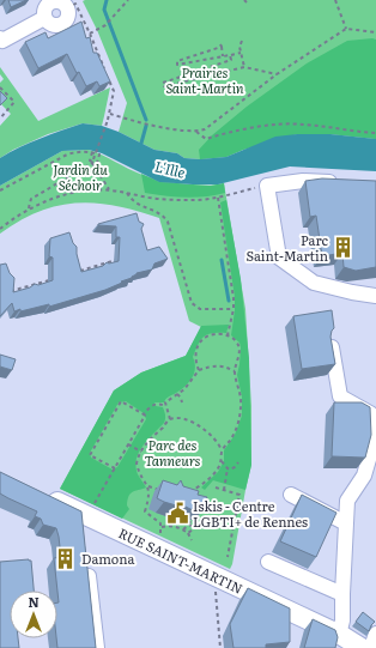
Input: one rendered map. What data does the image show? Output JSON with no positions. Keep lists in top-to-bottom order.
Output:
{
  "streets": {
    "main road": ["RUE SAINT-MARTIN"]
  },
  "water": ["L'Ille"],
  "parks": ["Prairies Saint-Martin", "Jardin du Séchoir", "Parc des Tanneurs"],
  "places": {
    "building": ["Parc Saint-Martin", "Damona"],
    "public building": ["Iskis - Centre LGBTI+ de Rennes"]
  },
  "north": "top"
}
